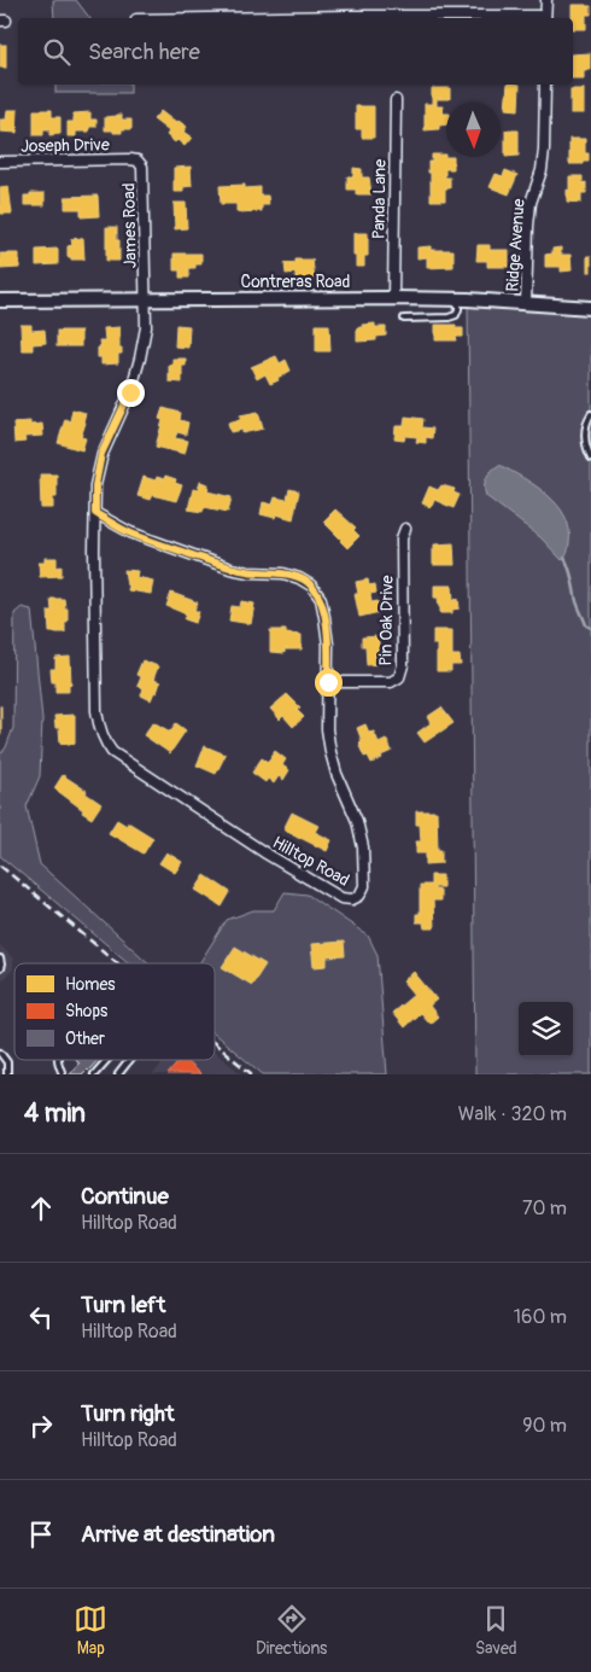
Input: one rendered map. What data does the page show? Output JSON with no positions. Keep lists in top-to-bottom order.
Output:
{
  "streets": {
    "street": [
      "Joseph Drive",
      "Panda Lane",
      "James Road",
      "Ridge Avenue",
      "Contreras Road",
      "Pin Oak Drive",
      "Hilltop Road"
    ]
  },
  "crossings": [
    ["Joseph Drive", "James Road"],
    ["Panda Lane", "Contreras Road"],
    ["James Road", "Contreras Road"],
    ["James Road", "Hilltop Road"],
    ["Ridge Avenue", "Contreras Road"],
    ["Contreras Road", "Hilltop Road"],
    ["Pin Oak Drive", "Hilltop Road"]
  ],
  "legend": ["Homes", "Shops", "Other"],
  "north": "bottom",
  "page": {
    "search": "Search here",
    "heading": ["4 min", "Walk · 320 m"],
    "list": [
      ["Continue", "Hilltop Road", "70 m"],
      ["Turn left", "Hilltop Road", "160 m"],
      ["Turn right", "Hilltop Road", "90 m"],
      "Arrive at destination"
    ],
    "nav": ["Map", "Directions", "Saved"]
  }
}
